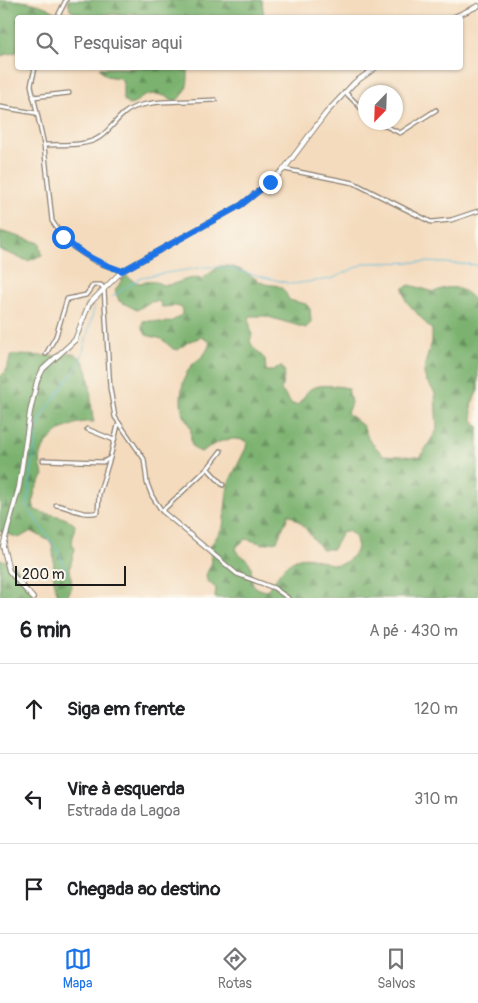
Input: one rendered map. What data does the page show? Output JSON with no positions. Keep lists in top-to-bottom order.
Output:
{
  "scale_bar": "200 m",
  "north": "bottom left",
  "page": {
    "search": "Pesquisar aqui",
    "scale": "200 m",
    "heading": ["6 min", "A pé · 430 m"],
    "list": [
      ["Siga em frente", "120 m"],
      ["Vire à esquerda", "Estrada da Lagoa", "310 m"],
      "Chegada ao destino"
    ],
    "nav": ["Mapa", "Rotas", "Salvos"]
  }
}
